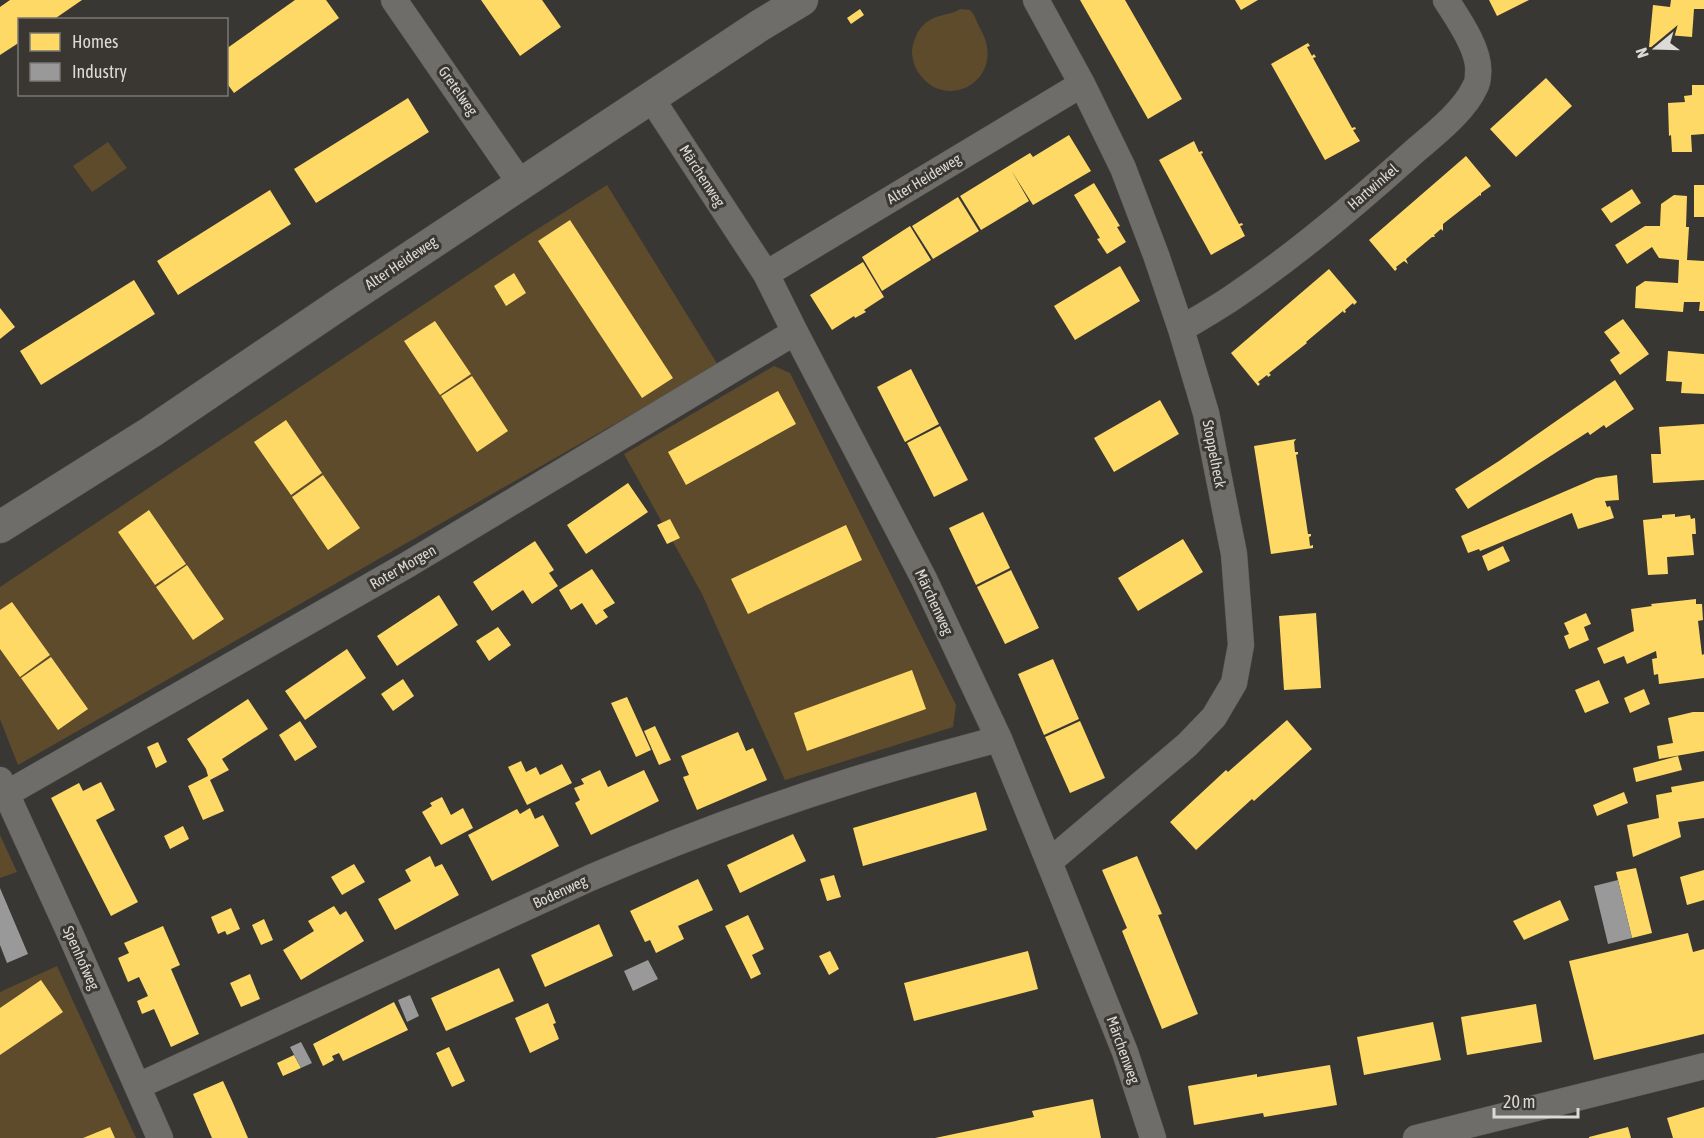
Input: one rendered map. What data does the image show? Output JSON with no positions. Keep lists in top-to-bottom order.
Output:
{
  "streets": {
    "street": [
      "Gretelweg",
      "Märchenweg",
      "Alter Heideweg",
      "Hartwinkel",
      "Stoppelheck",
      "Roter Morgen",
      "Bodenweg",
      "Spenhofweg"
    ]
  },
  "crossings": [
    ["Gretelweg", "Alter Heideweg"],
    ["Märchenweg", "Alter Heideweg"],
    ["Märchenweg", "Stoppelheck"],
    ["Märchenweg", "Roter Morgen"],
    ["Märchenweg", "Bodenweg"],
    ["Alter Heideweg", "Stoppelheck"],
    ["Hartwinkel", "Stoppelheck"],
    ["Roter Morgen", "Spenhofweg"],
    ["Bodenweg", "Spenhofweg"]
  ],
  "legend": ["Homes", "Industry"],
  "scale_bar": "20 m",
  "north": "left"
}
